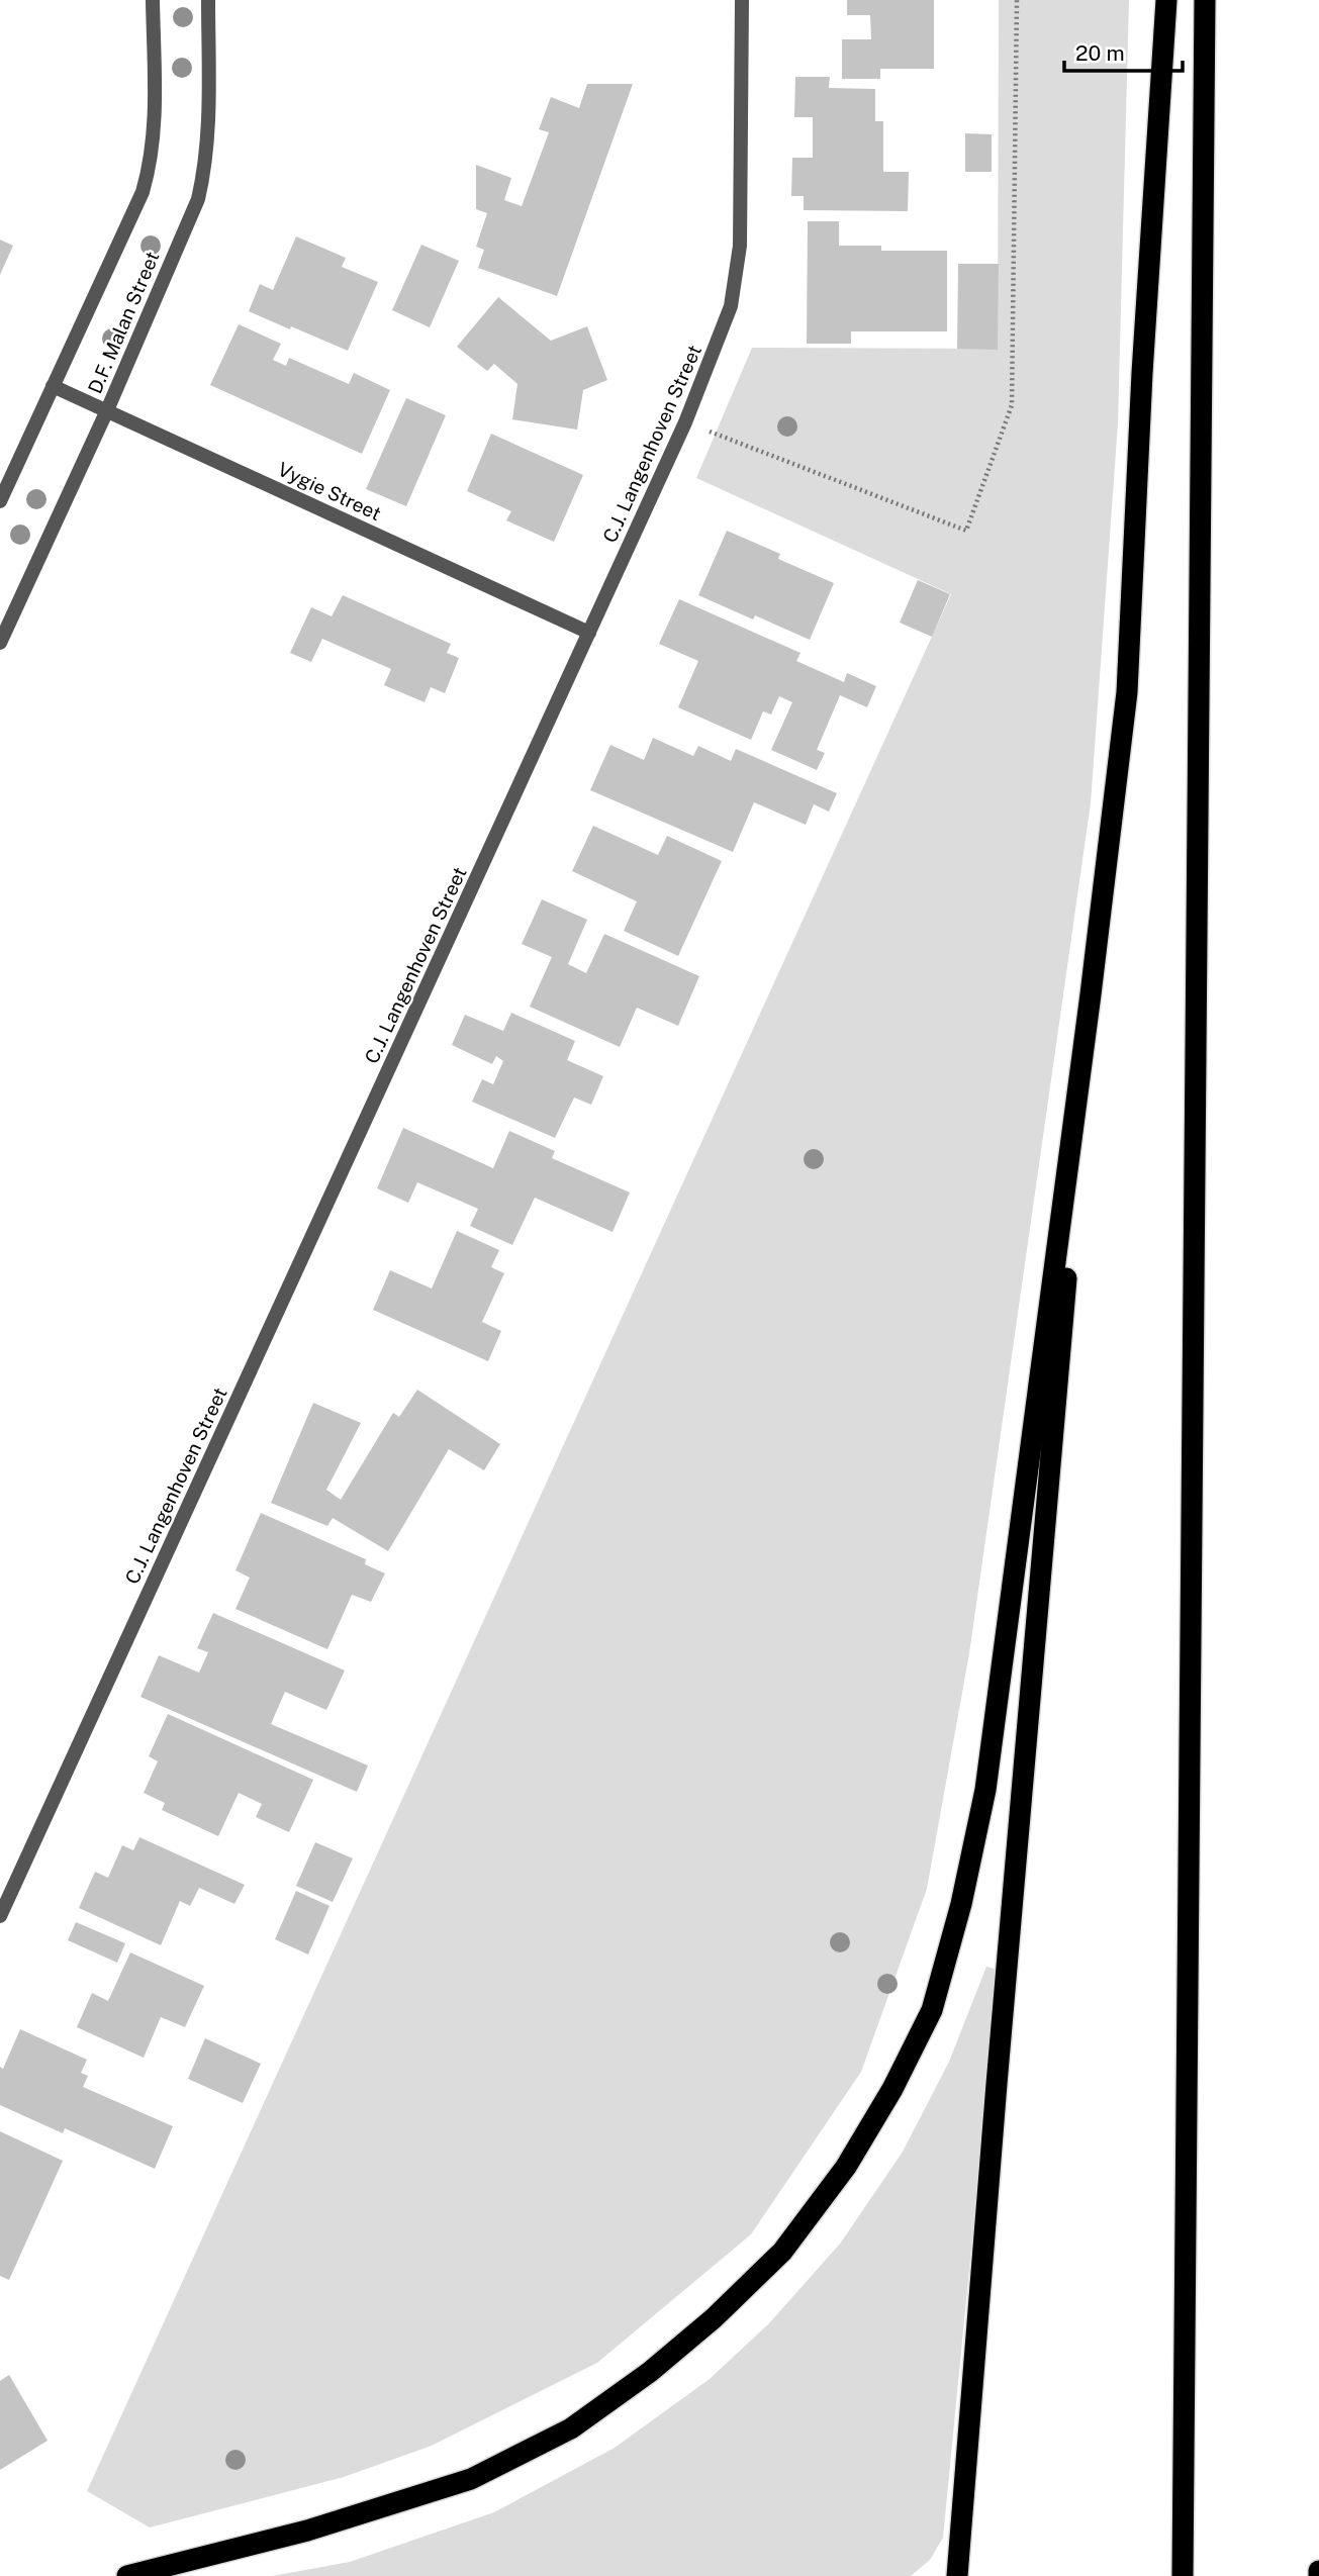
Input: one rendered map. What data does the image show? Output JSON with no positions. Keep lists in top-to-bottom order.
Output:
{
  "streets": {
    "street": ["D.F. Malan Street", "C.J. Langenhoven Street", "Vygie Street"]
  },
  "crossings": [
    ["D.F. Malan Street", "Vygie Street"],
    ["C.J. Langenhoven Street", "Vygie Street"]
  ],
  "scale_bar": "20 m"
}
